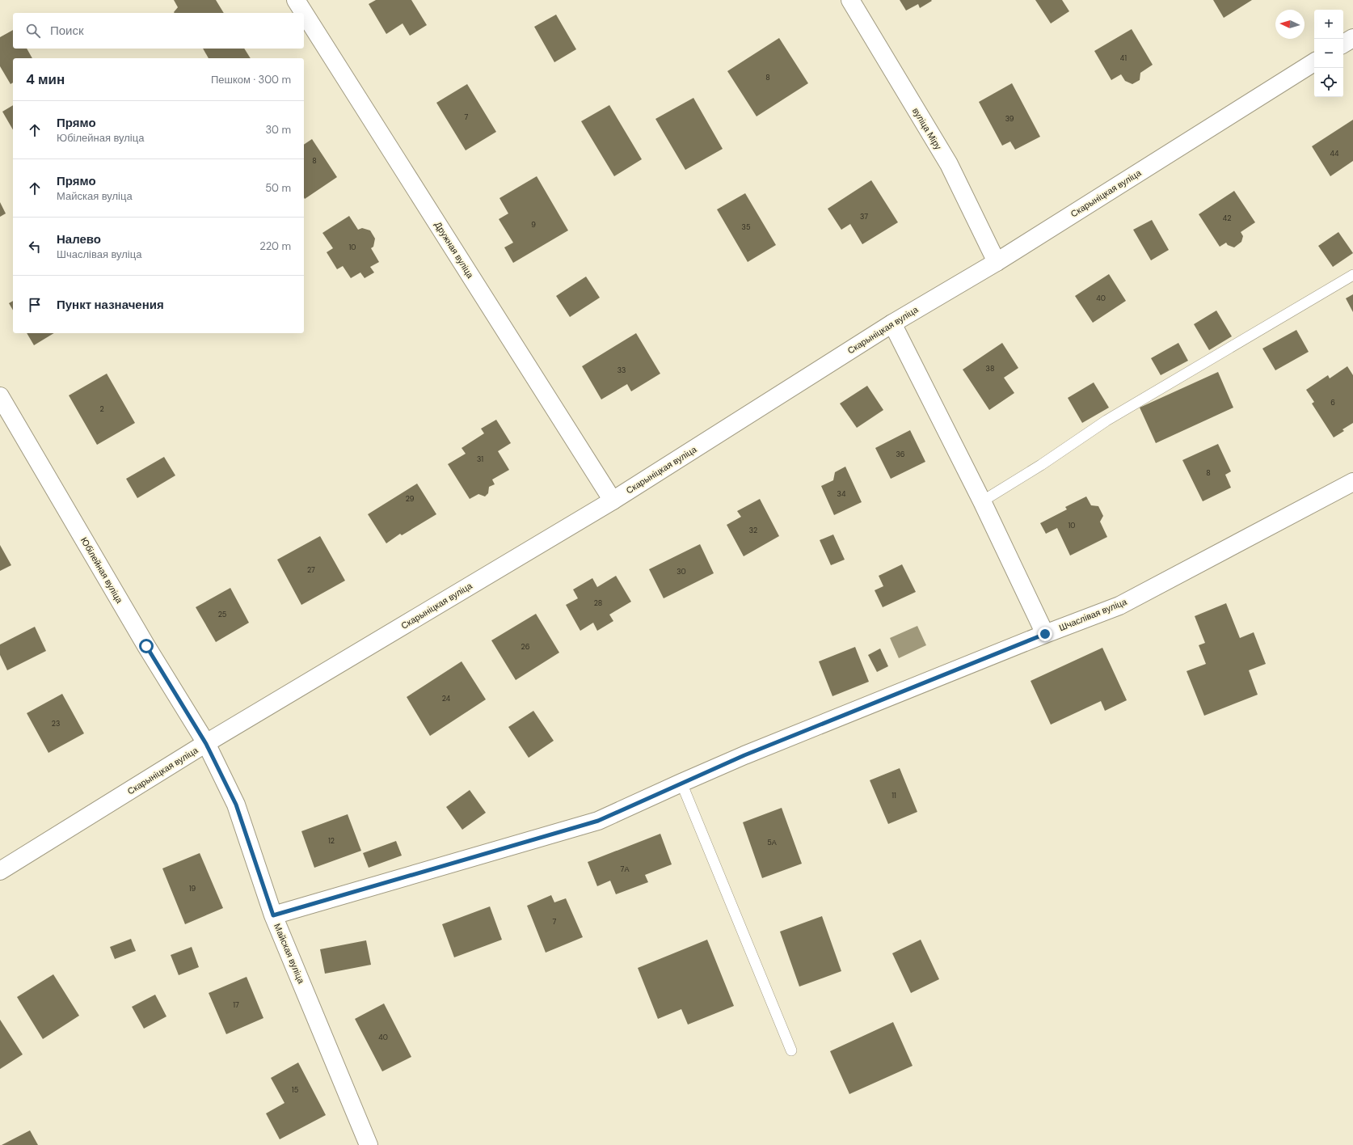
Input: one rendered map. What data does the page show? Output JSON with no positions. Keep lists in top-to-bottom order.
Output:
{
  "streets": {
    "street": [
      "вуліца Міру",
      "Скарыніцкая вуліца",
      "Дружная вуліца",
      "Юбілейная вуліца",
      "Шчаслівая вуліца",
      "Майская вуліца"
    ]
  },
  "crossings": [
    ["вуліца Міру", "Скарыніцкая вуліца"],
    ["Скарыніцкая вуліца", "Дружная вуліца"],
    ["Скарыніцкая вуліца", "Юбілейная вуліца"],
    ["Скарыніцкая вуліца", "Майская вуліца"],
    ["Юбілейная вуліца", "Майская вуліца"],
    ["Шчаслівая вуліца", "Майская вуліца"]
  ],
  "house_numbers": [
    "41",
    "8",
    "7",
    "39",
    "44",
    "8",
    "37",
    "42",
    "9",
    "35",
    "10",
    "40",
    "38",
    "33",
    "6",
    "2",
    "36",
    "31",
    "8",
    "34",
    "29",
    "10",
    "32",
    "27",
    "30",
    "28",
    "25",
    "26",
    "24",
    "23",
    "11",
    "12",
    "5А",
    "7А",
    "19",
    "7",
    "17",
    "40",
    "15"
  ],
  "north": "left",
  "page": {
    "map_buttons": ["+", "−"],
    "search": "Поиск",
    "heading": ["4 мин", "Пешком · 300 m"],
    "list": [
      ["Прямо", "Юбілейная вуліца", "30 m"],
      ["Прямо", "Майская вуліца", "50 m"],
      ["Налево", "Шчаслівая вуліца", "220 m"],
      "Пункт назначения"
    ]
  }
}
